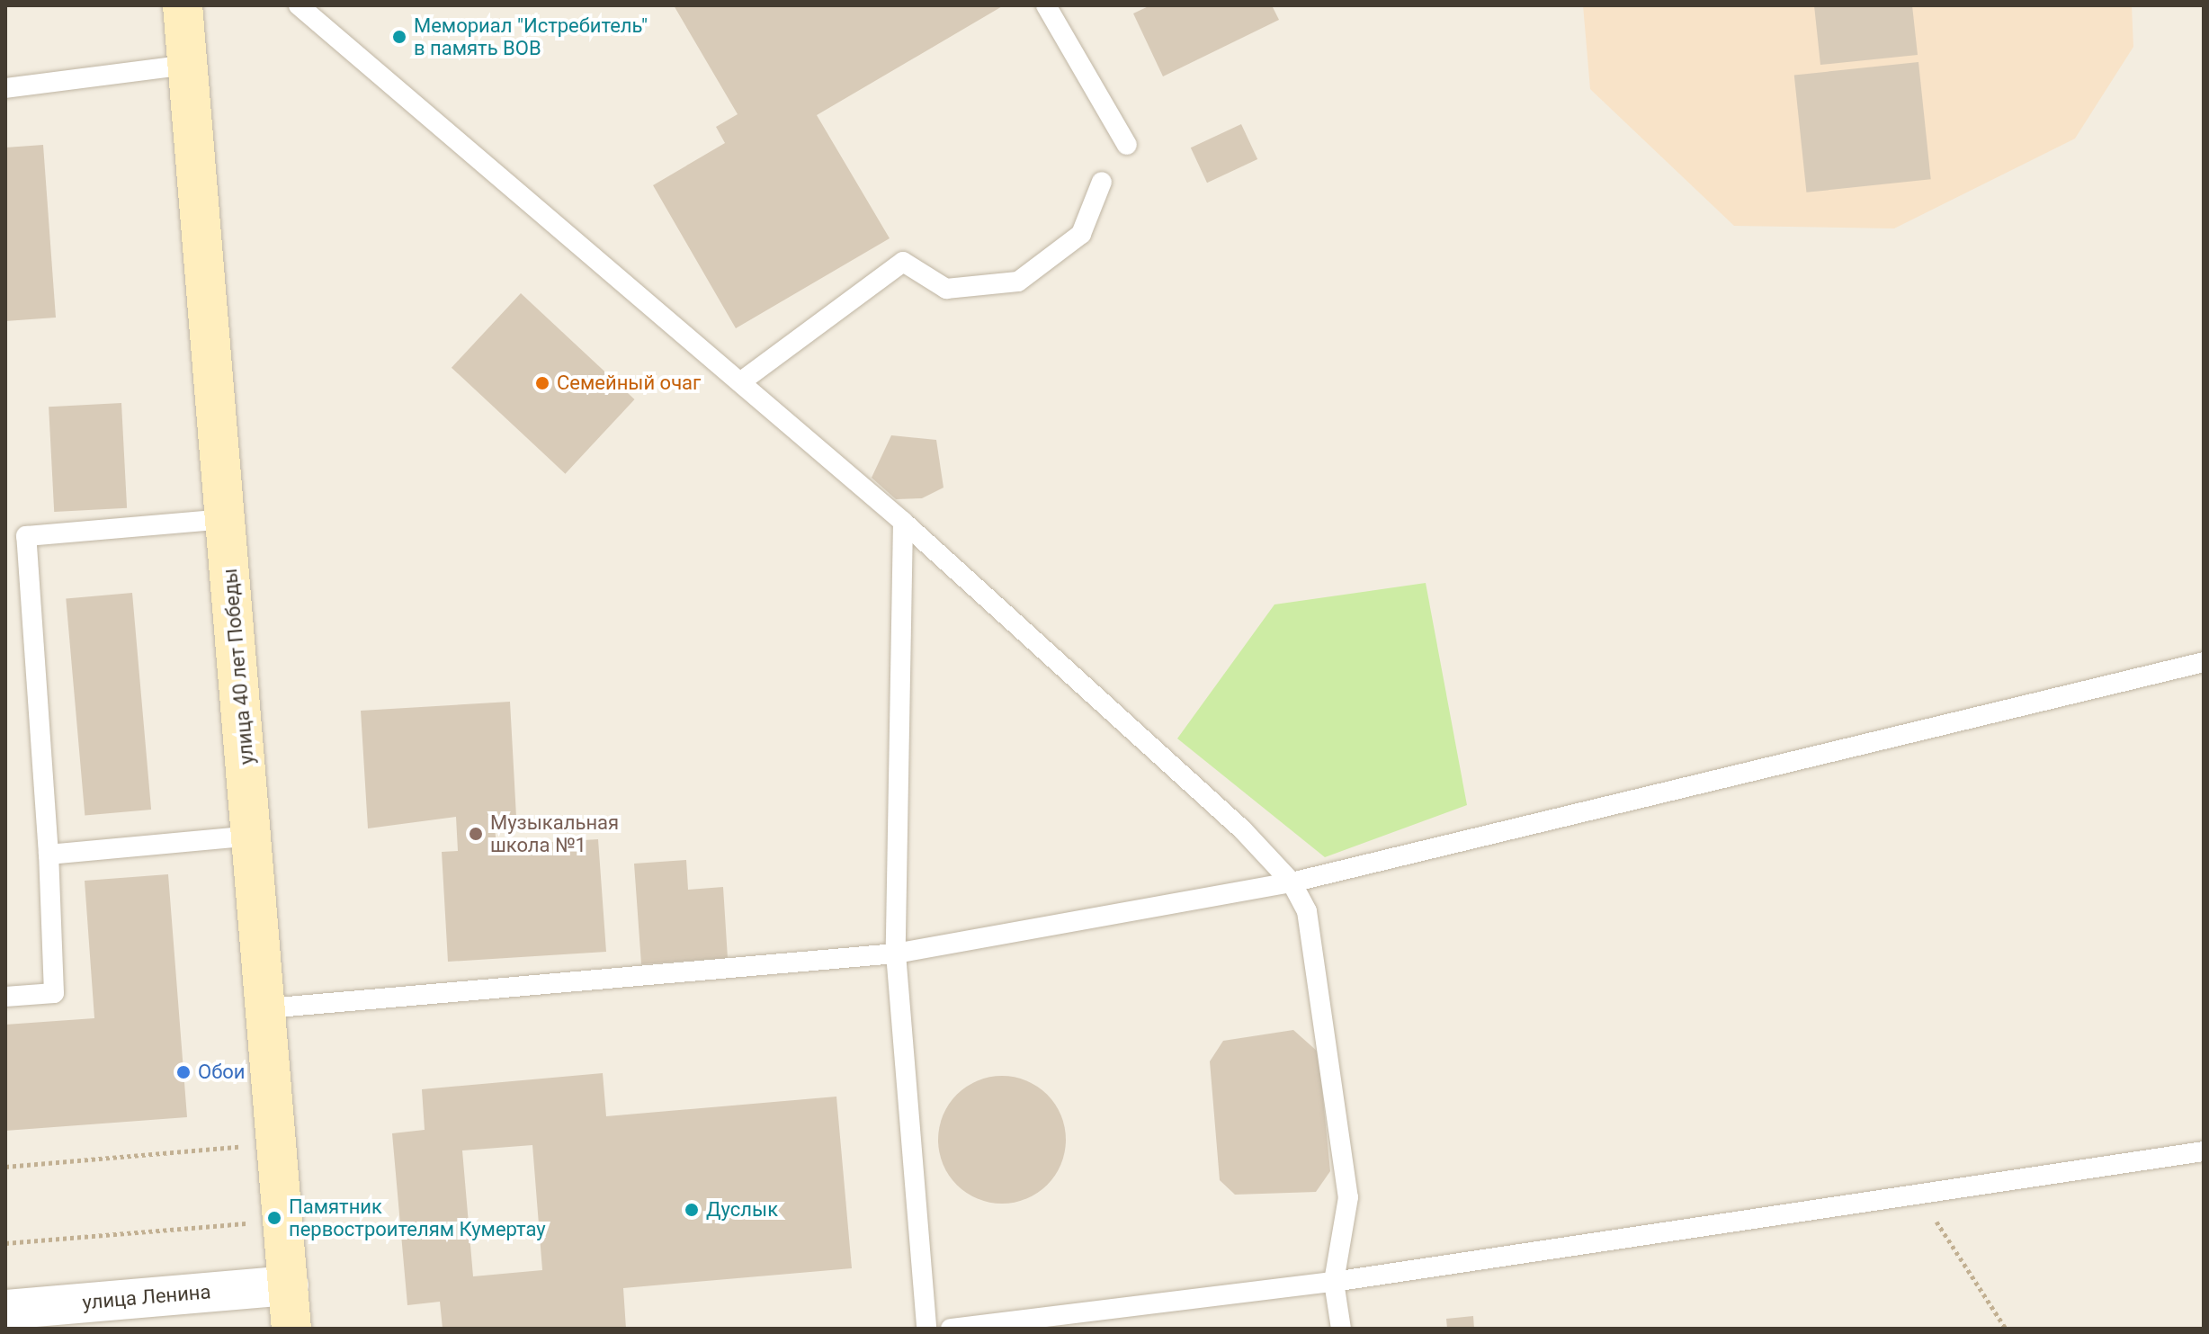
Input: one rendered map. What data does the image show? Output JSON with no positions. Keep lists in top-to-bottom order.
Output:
{
  "streets": {
    "main road": ["улица 40 лет Победы"],
    "street": ["улица Ленина"]
  },
  "crossings": [
    ["улица 40 лет Победы", "улица Ленина"]
  ],
  "places": [
    "Мемориал \"Истребитель\" в память ВОВ",
    "Семейный очаг",
    "Музыкальная школа №1",
    "Обои",
    "Дуслык",
    "Памятник первостроителям Кумертау"
  ]
}
